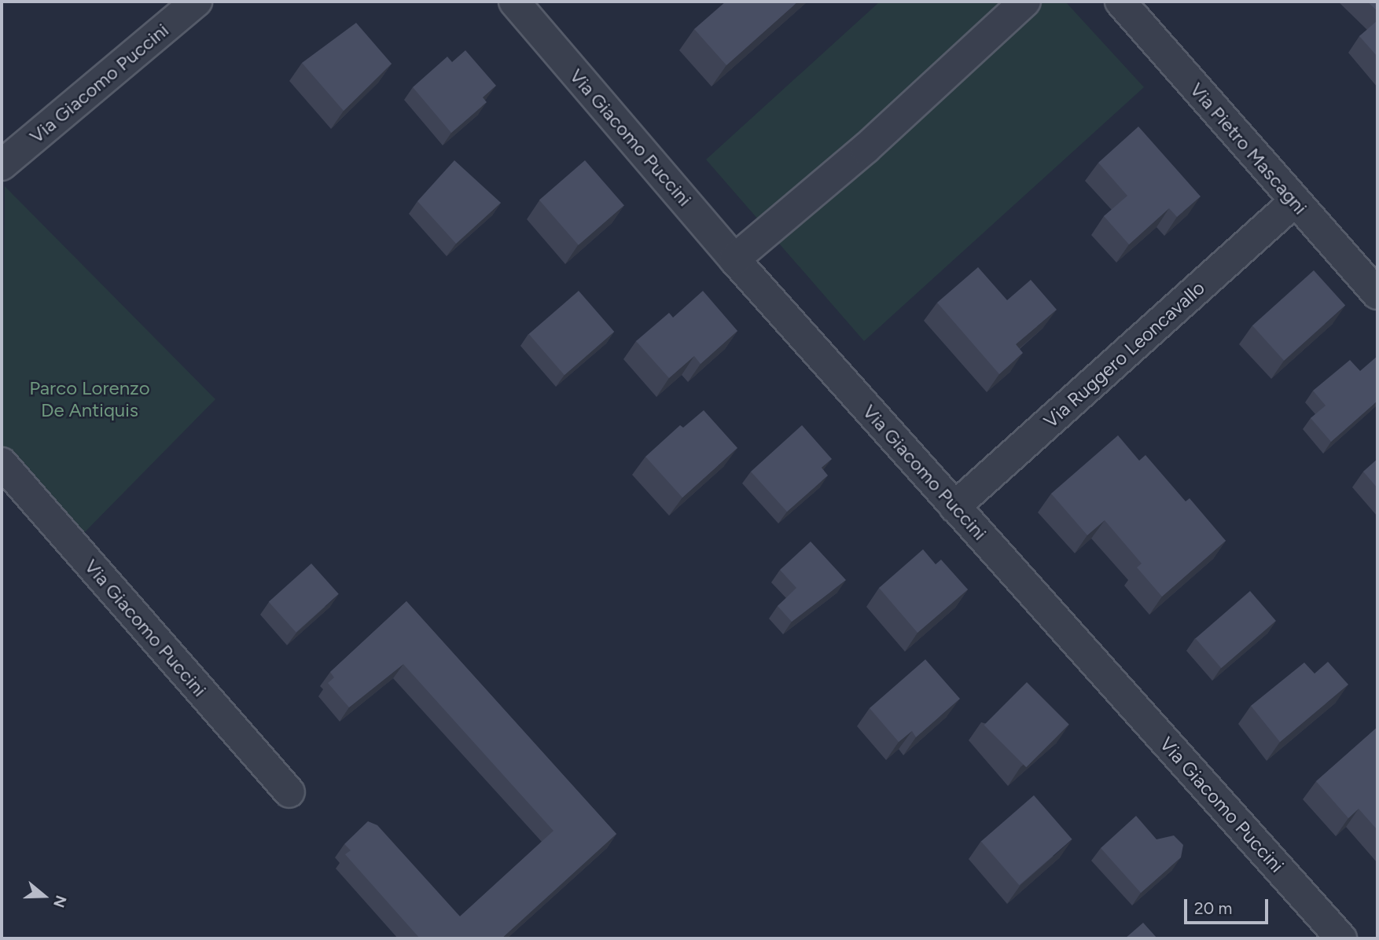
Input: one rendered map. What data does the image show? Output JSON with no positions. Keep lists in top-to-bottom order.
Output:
{
  "streets": {
    "street": ["Via Giacomo Puccini", "Via Pietro Mascagni", "Via Ruggero Leoncavallo"]
  },
  "crossings": [
    ["Via Giacomo Puccini", "Via Ruggero Leoncavallo"],
    ["Via Pietro Mascagni", "Via Ruggero Leoncavallo"]
  ],
  "parks": ["Parco Lorenzo De Antiquis"],
  "scale_bar": "20 m",
  "north": "right"
}
